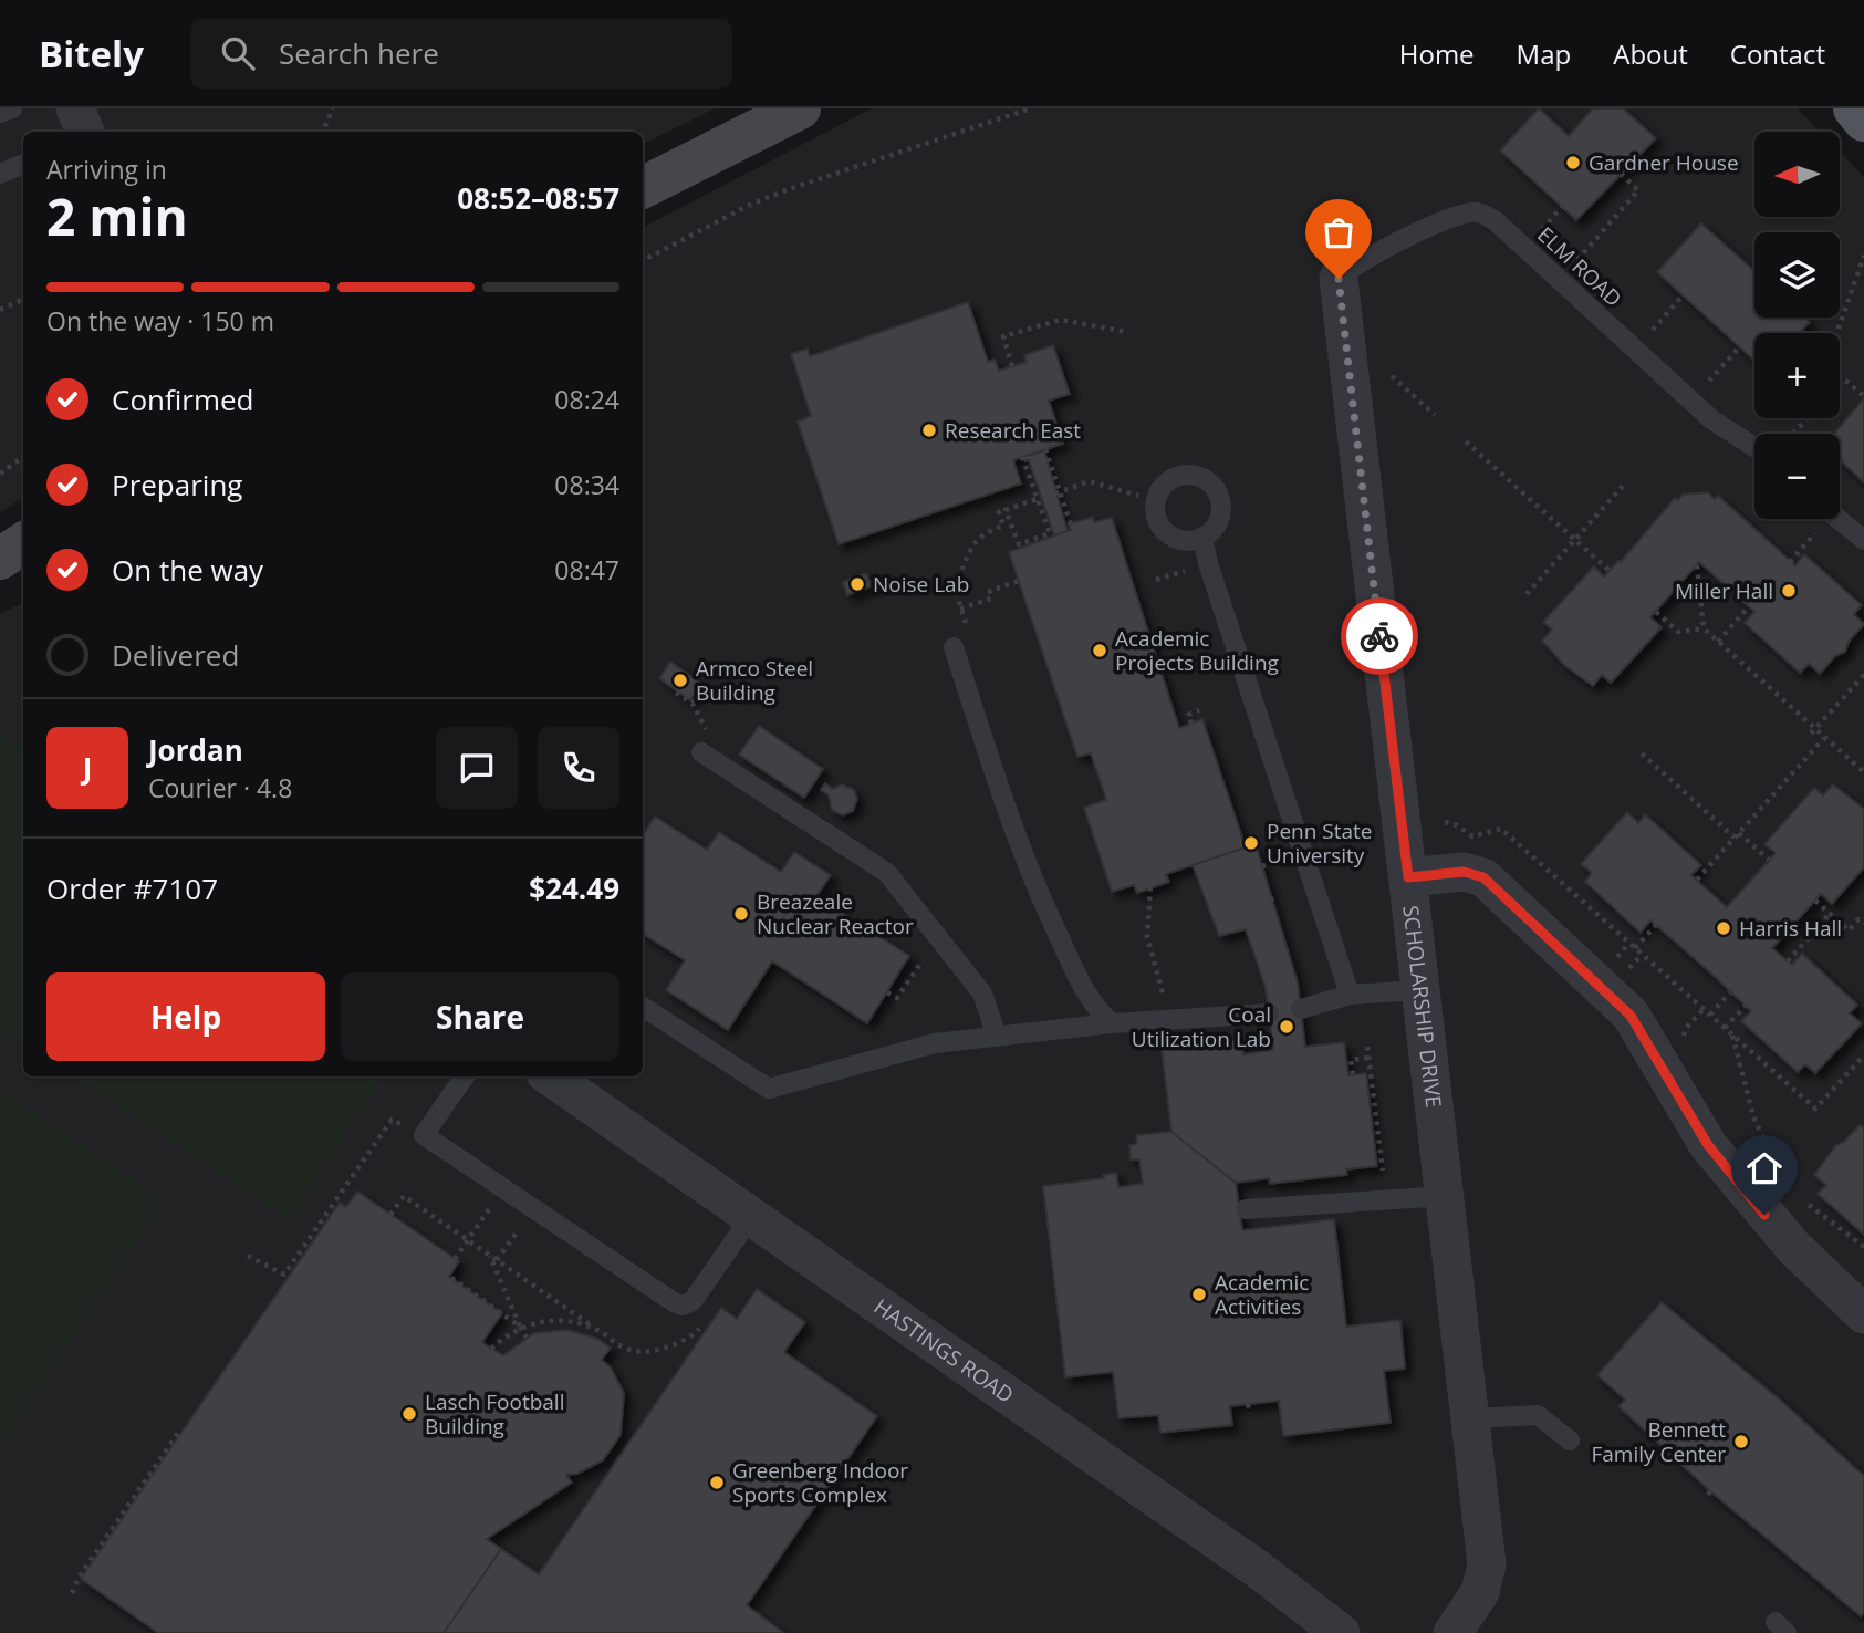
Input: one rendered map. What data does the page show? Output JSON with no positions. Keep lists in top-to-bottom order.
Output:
{
  "streets": {
    "street": ["SCHOLARSHIP DRIVE", "HASTINGS ROAD"],
    "lane": ["ELM ROAD"]
  },
  "crossings": [
    ["ELM ROAD", "SCHOLARSHIP DRIVE"]
  ],
  "places": [
    "Gardner House",
    "Research East",
    "Noise Lab",
    "Miller Hall",
    "Academic Projects Building",
    "Armco Steel Building",
    "Penn State University",
    "Breazeale Nuclear Reactor",
    "Harris Hall",
    "Coal Utilization Lab",
    "Academic Activities",
    "Lasch Football Building",
    "Bennett Family Center",
    "Greenberg Indoor Sports Complex"
  ],
  "north": "left",
  "page": {
    "header": "Bitely",
    "search": "Search here",
    "nav": [
      "Home",
      "Map",
      "About",
      "Contact"
    ],
    "map_buttons": ["+", "−"],
    "heading": ["2 min", "Arriving in", "08:52–08:57"],
    "panel": [
      "Jordan",
      "Courier · 4.8",
      "Order #7107",
      "$24.49"
    ],
    "bar": "On the way · 150 m",
    "list": [
      ["Confirmed", "08:24"],
      ["Preparing", "08:34"],
      ["On the way", "08:47"],
      "Delivered"
    ],
    "round": "J",
    "buttons": ["Help", "Share"]
  }
}
